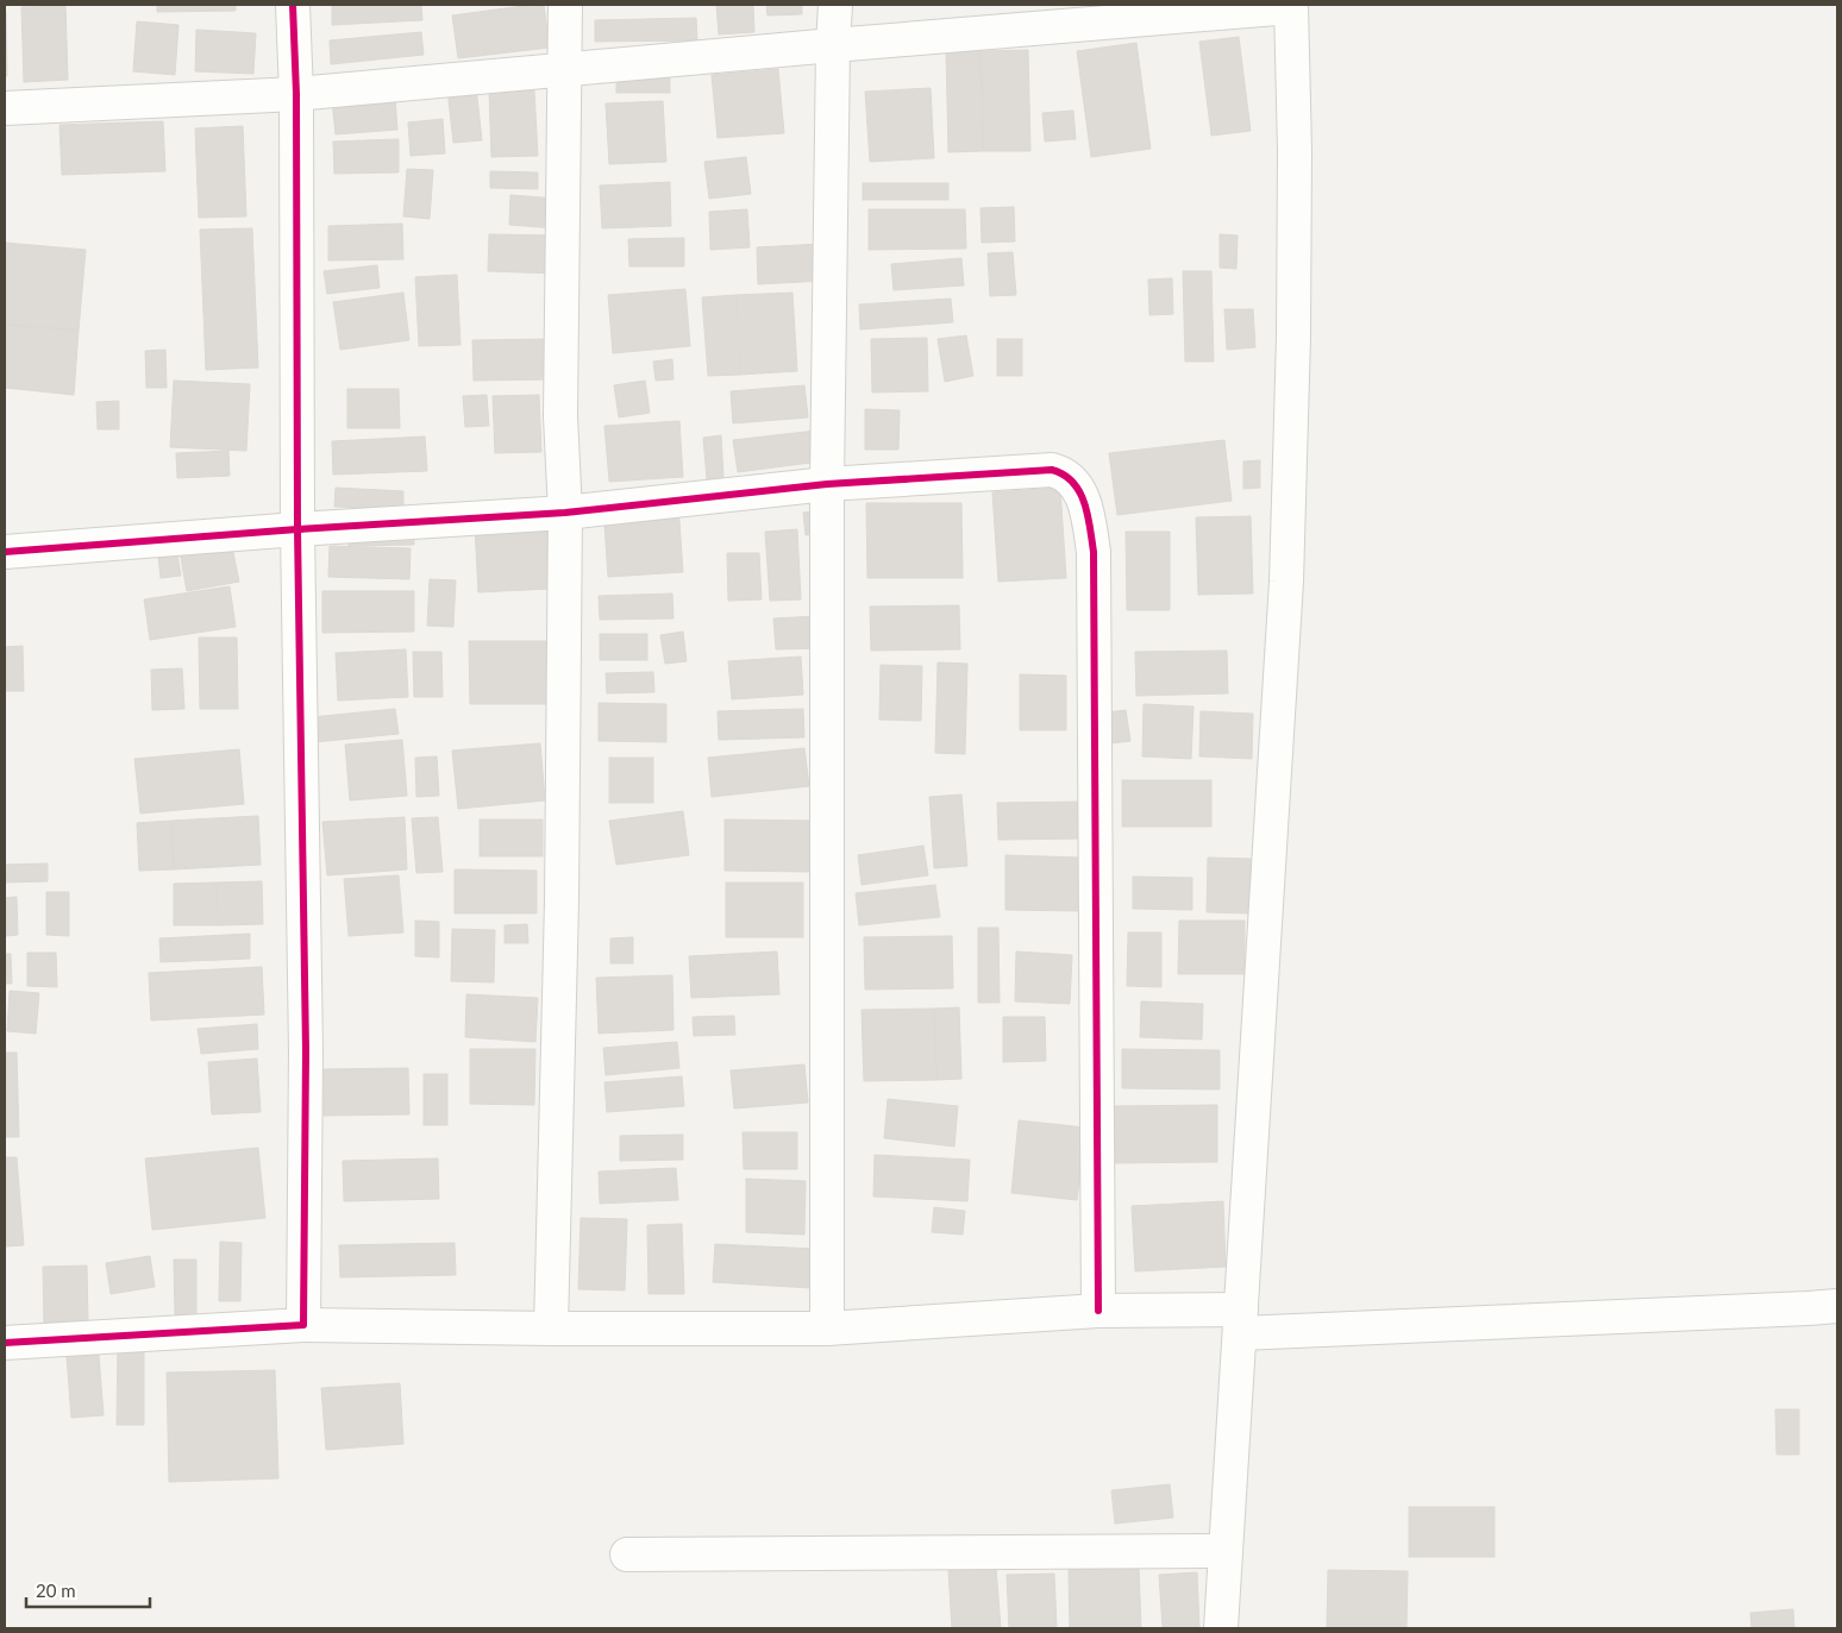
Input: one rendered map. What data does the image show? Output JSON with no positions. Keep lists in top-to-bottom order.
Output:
{
  "scale_bar": "20 m"
}
